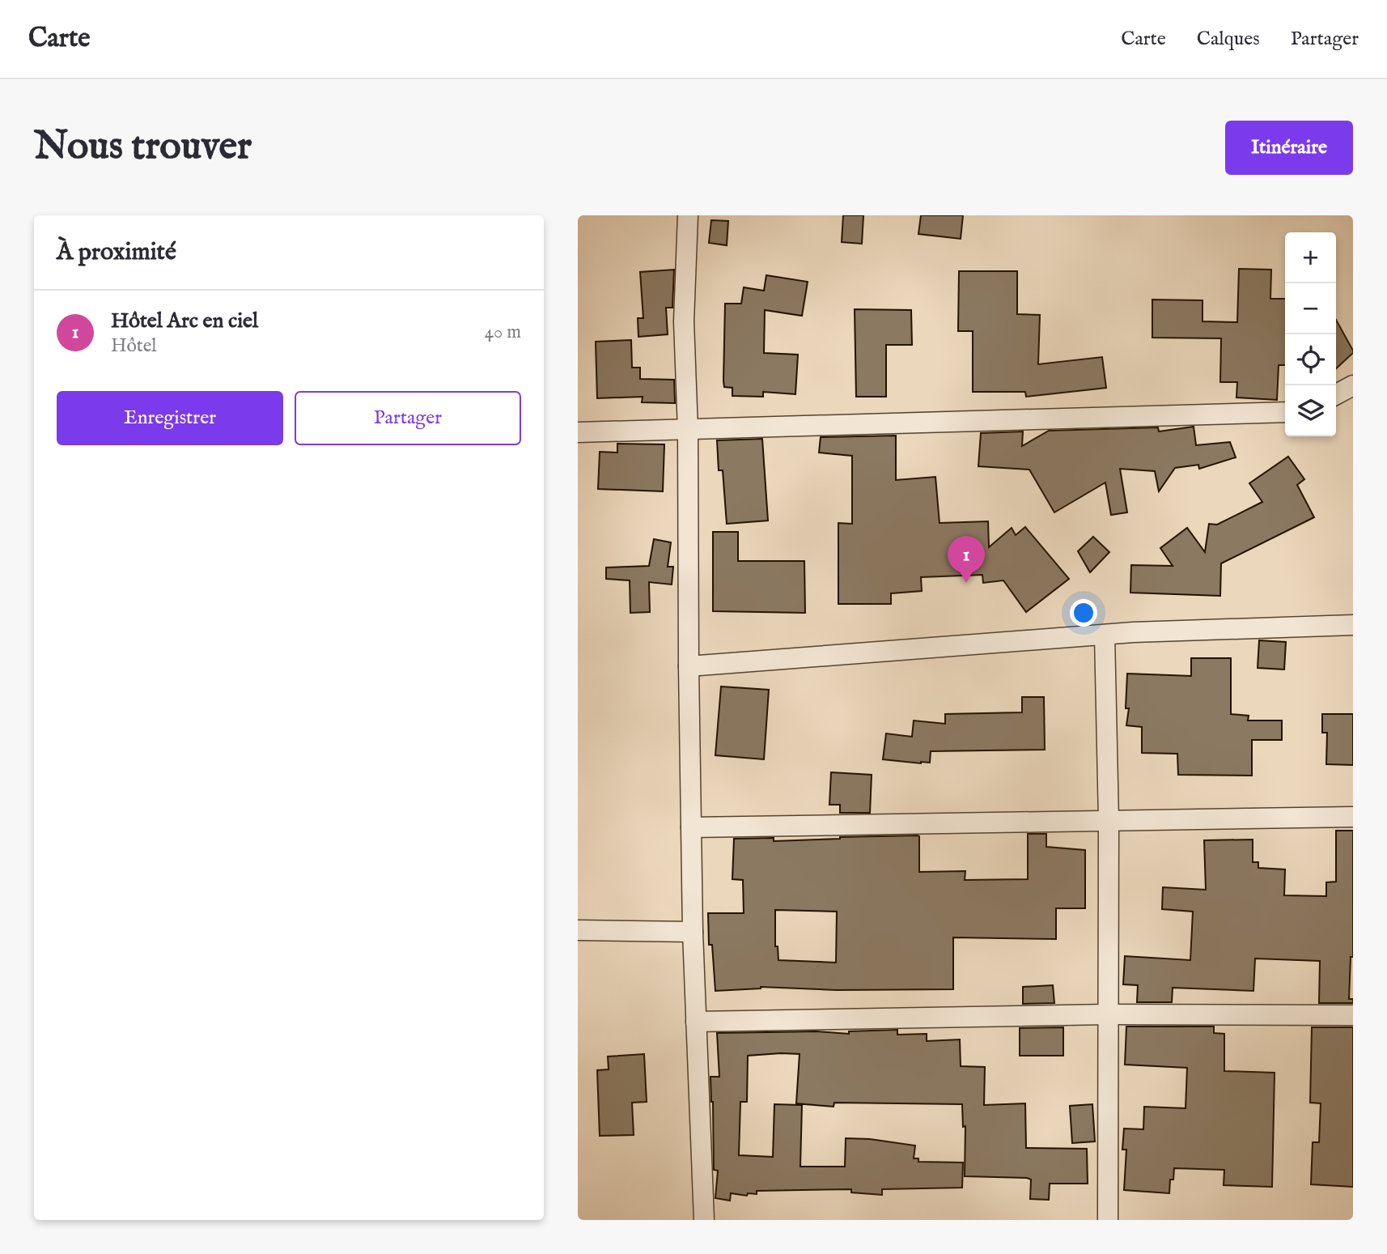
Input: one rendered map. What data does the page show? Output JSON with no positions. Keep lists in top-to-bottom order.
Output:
{
  "page": {
    "header": "Carte",
    "nav": ["Carte", "Calques", "Partager"],
    "buttons": [
      "Itinéraire",
      ["Enregistrer", "Partager"]
    ],
    "title": "Nous trouver",
    "heading": "À proximité",
    "map_buttons": ["+", "−"],
    "list": [
      {
        "mark": "1",
        "name": "Hôtel Arc en ciel",
        "note": "Hôtel",
        "value": "40 m"
      }
    ],
    "pins": "1"
  }
}
